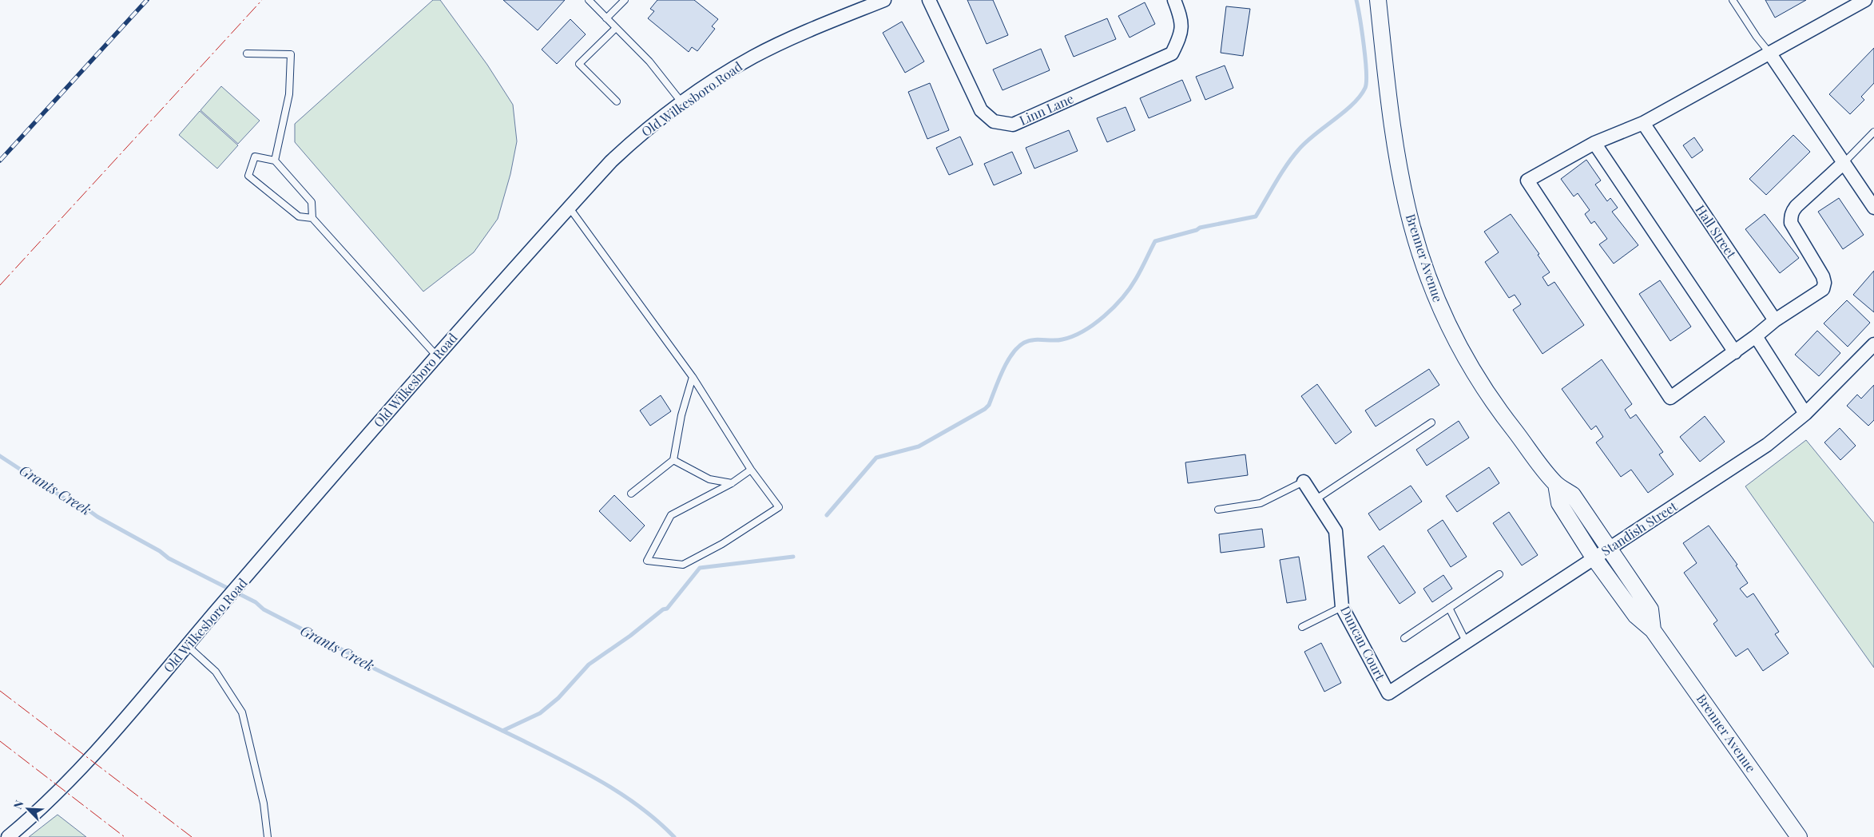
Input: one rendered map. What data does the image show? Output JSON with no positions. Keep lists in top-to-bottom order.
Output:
{
  "streets": {
    "street": [
      "Old Wilkesboro Road",
      "Linn Lane",
      "Hall Street",
      "Brenner Avenue",
      "Standish Street",
      "Duncan Court"
    ]
  },
  "crossings": [
    ["Brenner Avenue", "Standish Street"],
    ["Standish Street", "Duncan Court"]
  ],
  "water": ["Grants Creek"],
  "north": "top left"
}
